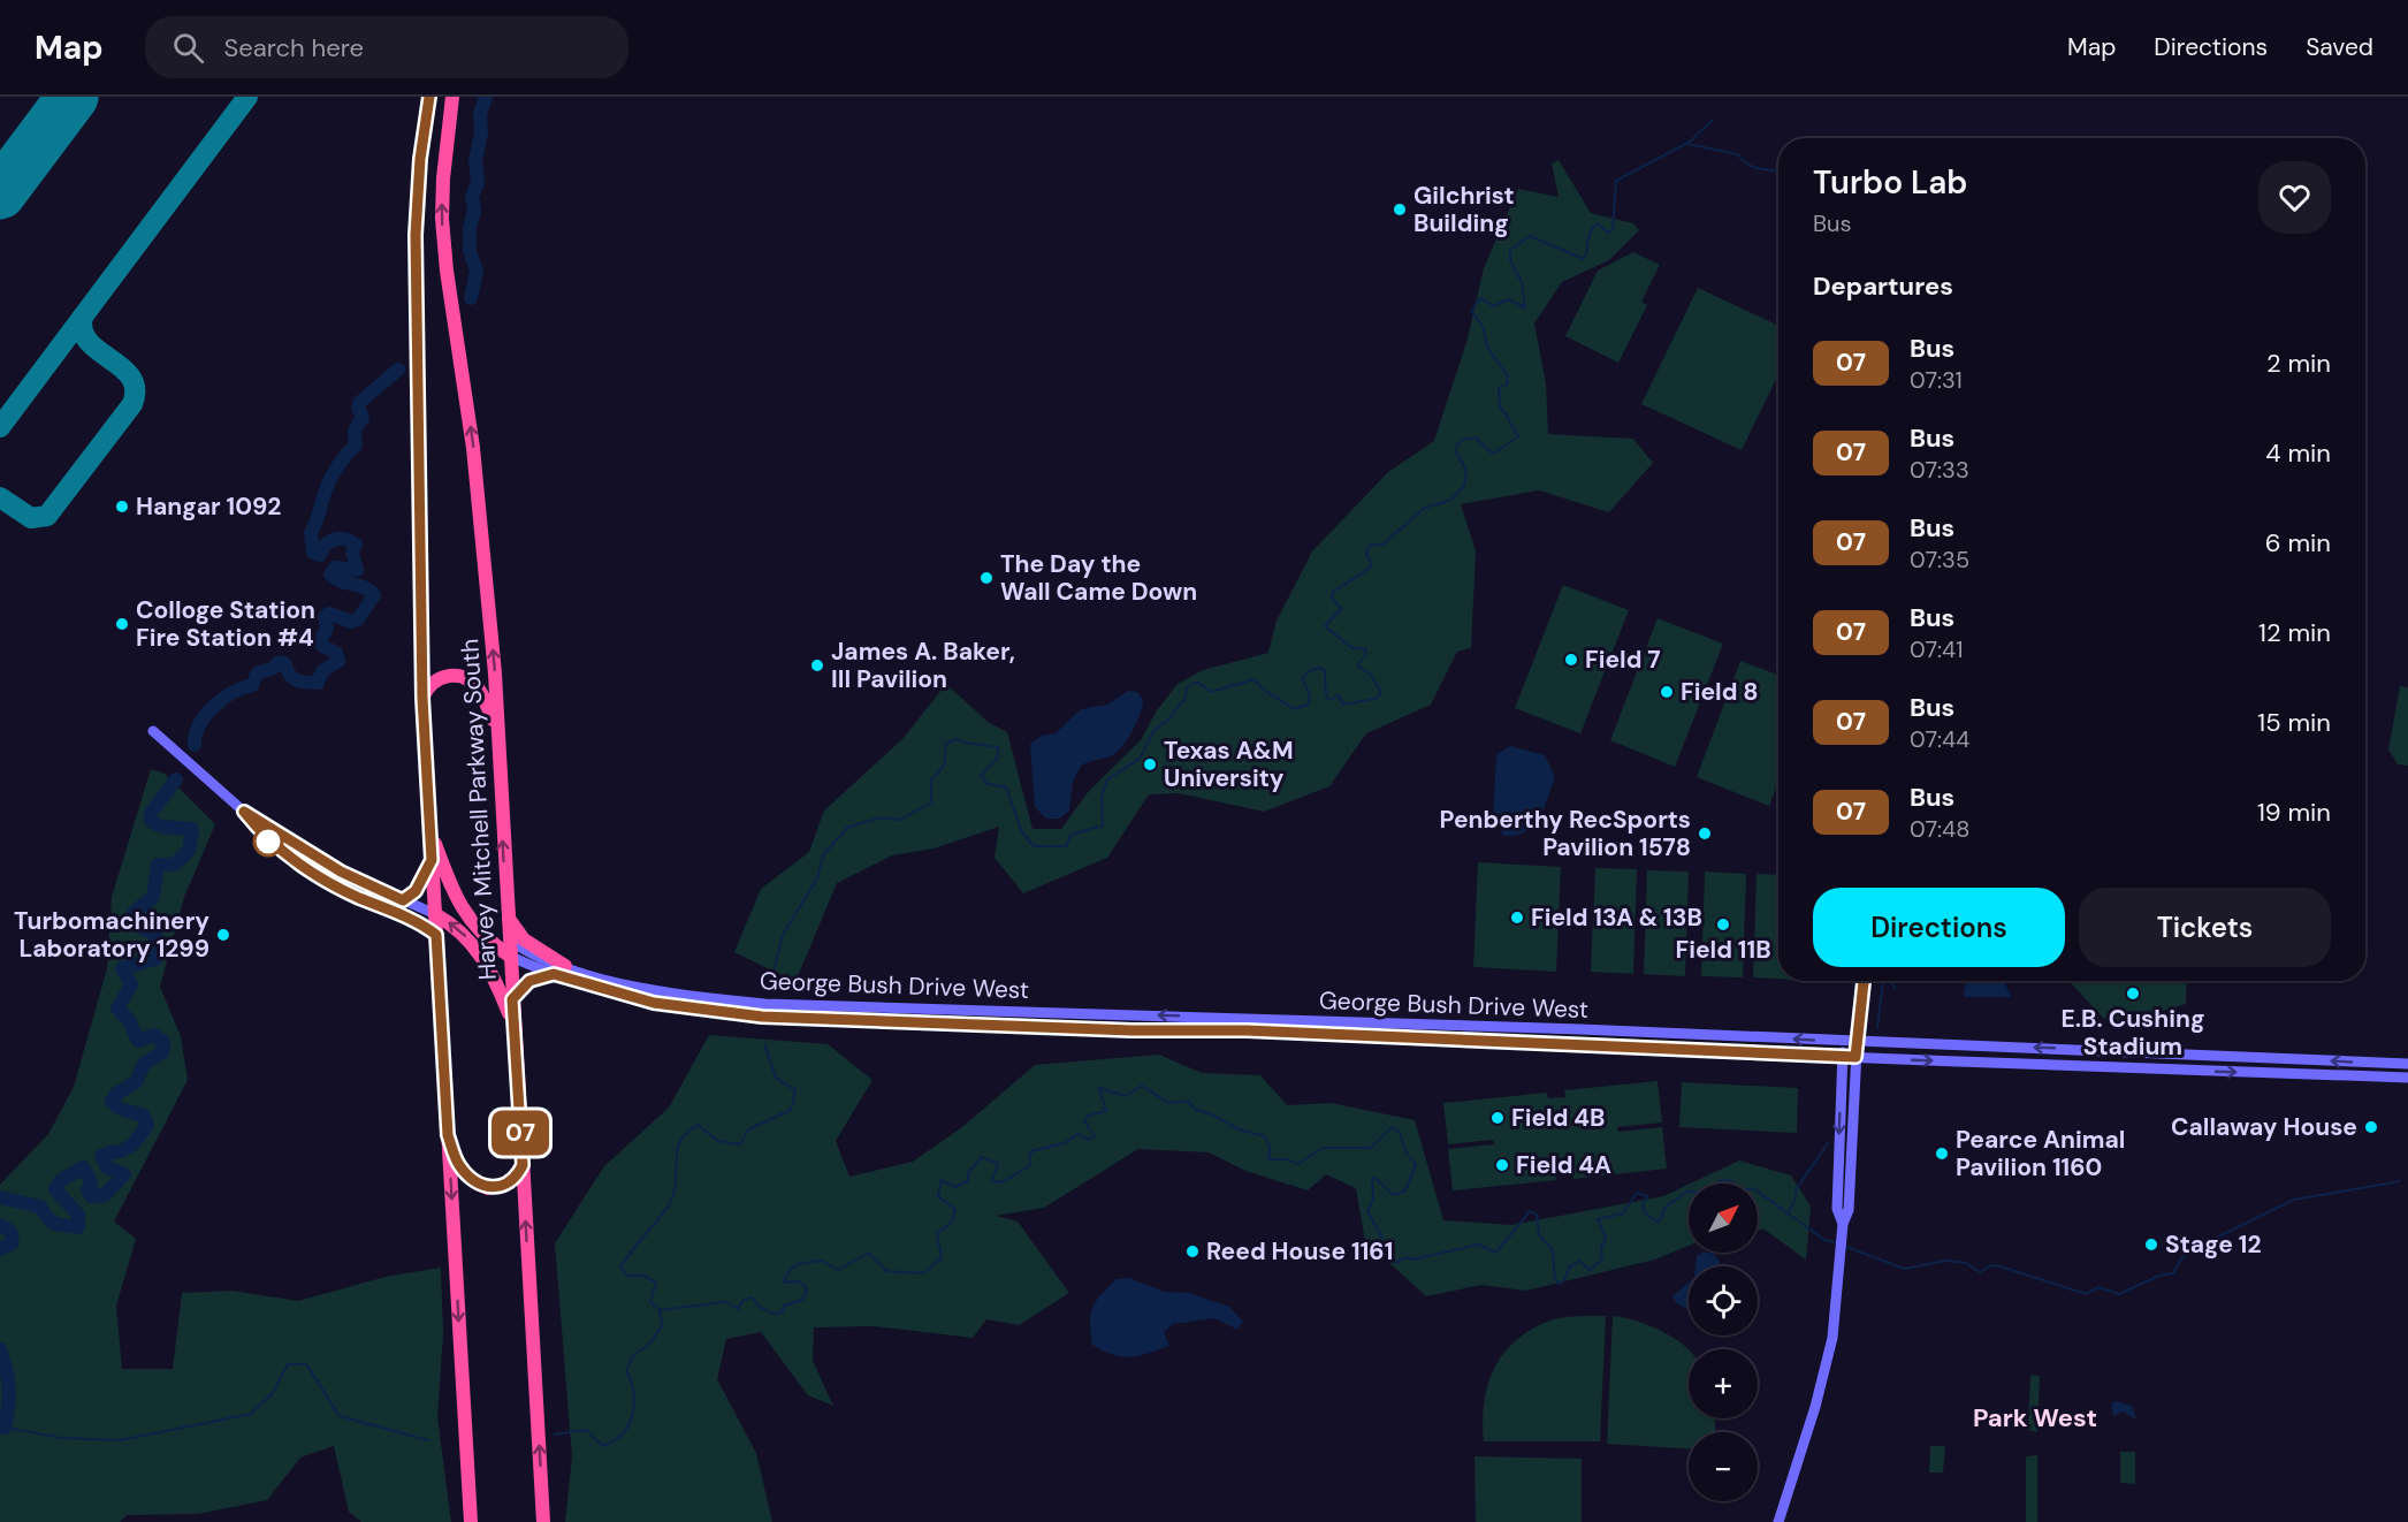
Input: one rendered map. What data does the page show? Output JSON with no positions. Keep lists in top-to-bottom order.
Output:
{
  "streets": {
    "highway": ["Harvey Mitchell Parkway South"],
    "main road": ["George Bush Drive West"]
  },
  "crossings": [
    ["Harvey Mitchell Parkway South", "George Bush Drive West"]
  ],
  "districts": ["Park West"],
  "places": [
    "Gilchrist Building",
    "Hangar 1092",
    "The Day the Wall Came Down",
    "Colloge Station Fire Station #4",
    "Field 7",
    "James A. Baker, III Pavilion",
    "Field 8",
    "Texas A&M University",
    "Penberthy RecSports Pavilion 1578",
    "Field 13A & 13B",
    "Field 11B",
    "Turbomachinery Laboratory 1299",
    "E.B. Cushing Stadium",
    "Field 4B",
    "Callaway House",
    "Pearce Animal Pavilion 1160",
    "Field 4A",
    "Stage 12",
    "Reed House 1161"
  ],
  "lines": ["bus line 07"],
  "north": "top right",
  "page": {
    "header": "Map",
    "search": "Search here",
    "nav": ["Map", "Directions", "Saved"],
    "on_map": "07",
    "heading": [
      ["Turbo Lab", "Bus"],
      "Departures"
    ],
    "list": [
      {
        "mark": "07",
        "name": "Bus",
        "note": "07:31",
        "value": "2 min"
      },
      {
        "mark": "07",
        "name": "Bus",
        "note": "07:33",
        "value": "4 min"
      },
      {
        "mark": "07",
        "name": "Bus",
        "note": "07:35",
        "value": "6 min"
      },
      {
        "mark": "07",
        "name": "Bus",
        "note": "07:41",
        "value": "12 min"
      },
      {
        "mark": "07",
        "name": "Bus",
        "note": "07:44",
        "value": "15 min"
      },
      {
        "mark": "07",
        "name": "Bus",
        "note": "07:48",
        "value": "19 min"
      }
    ],
    "buttons": ["Directions", "Tickets"],
    "map_buttons": ["+", "−"]
  }
}
